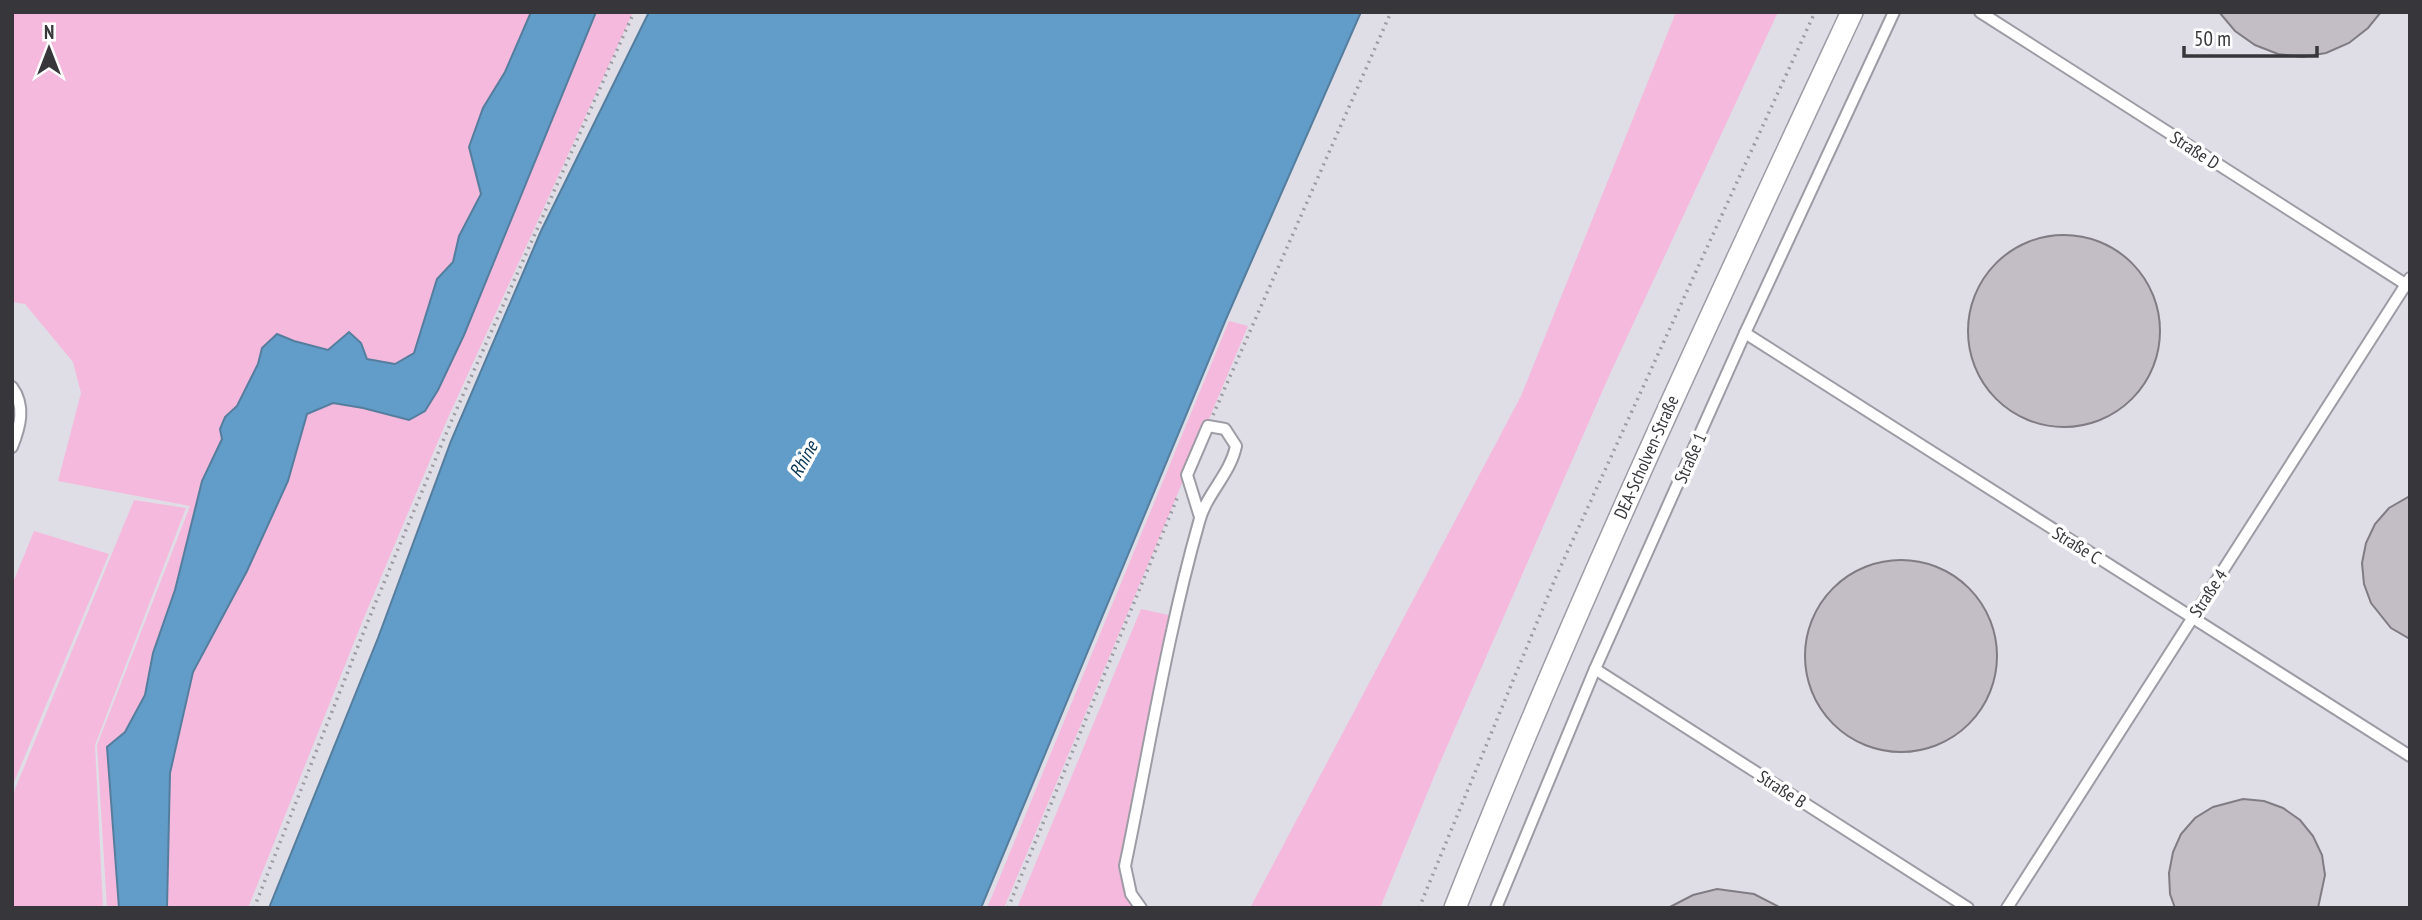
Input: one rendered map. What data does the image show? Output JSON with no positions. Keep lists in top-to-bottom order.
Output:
{
  "streets": {
    "street": ["DEA-Scholven-Straße"],
    "lane": [
      "Straße D",
      "Straße 1",
      "Straße C",
      "Straße 4",
      "Straße B"
    ]
  },
  "crossings": [
    ["Straße D", "Straße 4"],
    ["Straße 1", "Straße C"],
    ["Straße 1", "Straße B"],
    ["Straße C", "Straße 4"]
  ],
  "water": ["Rhine"],
  "scale_bar": "50 m",
  "north": "top"
}
